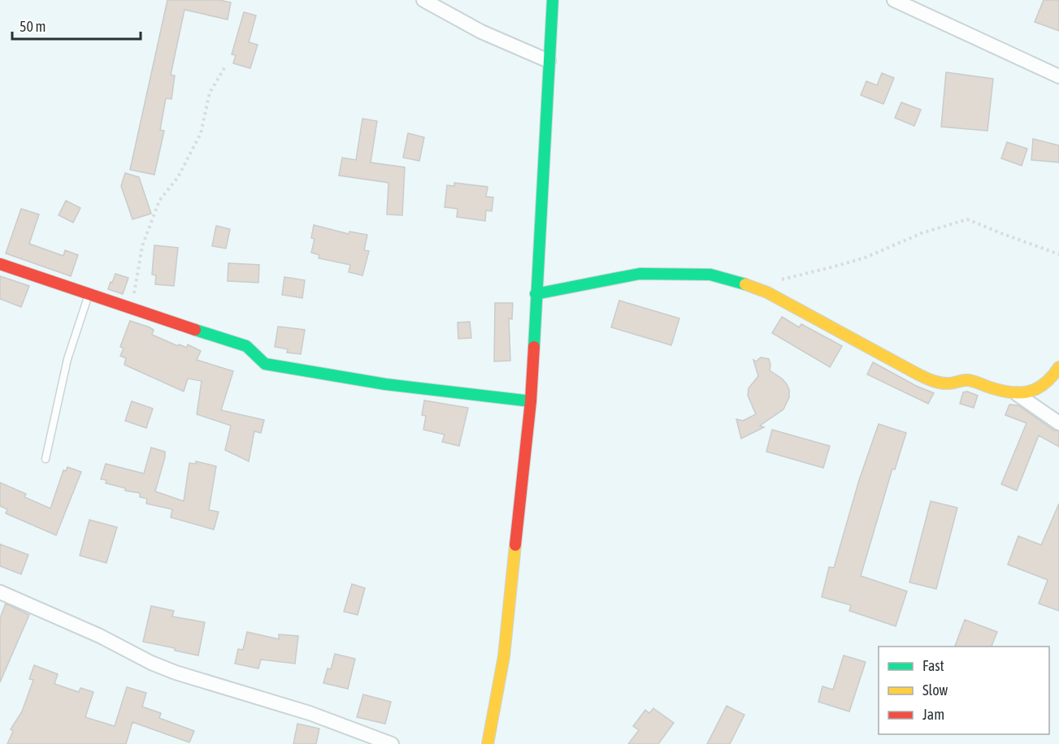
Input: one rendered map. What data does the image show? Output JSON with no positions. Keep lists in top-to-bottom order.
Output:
{
  "legend": ["Fast", "Slow", "Jam"],
  "scale_bar": "50 m"
}
